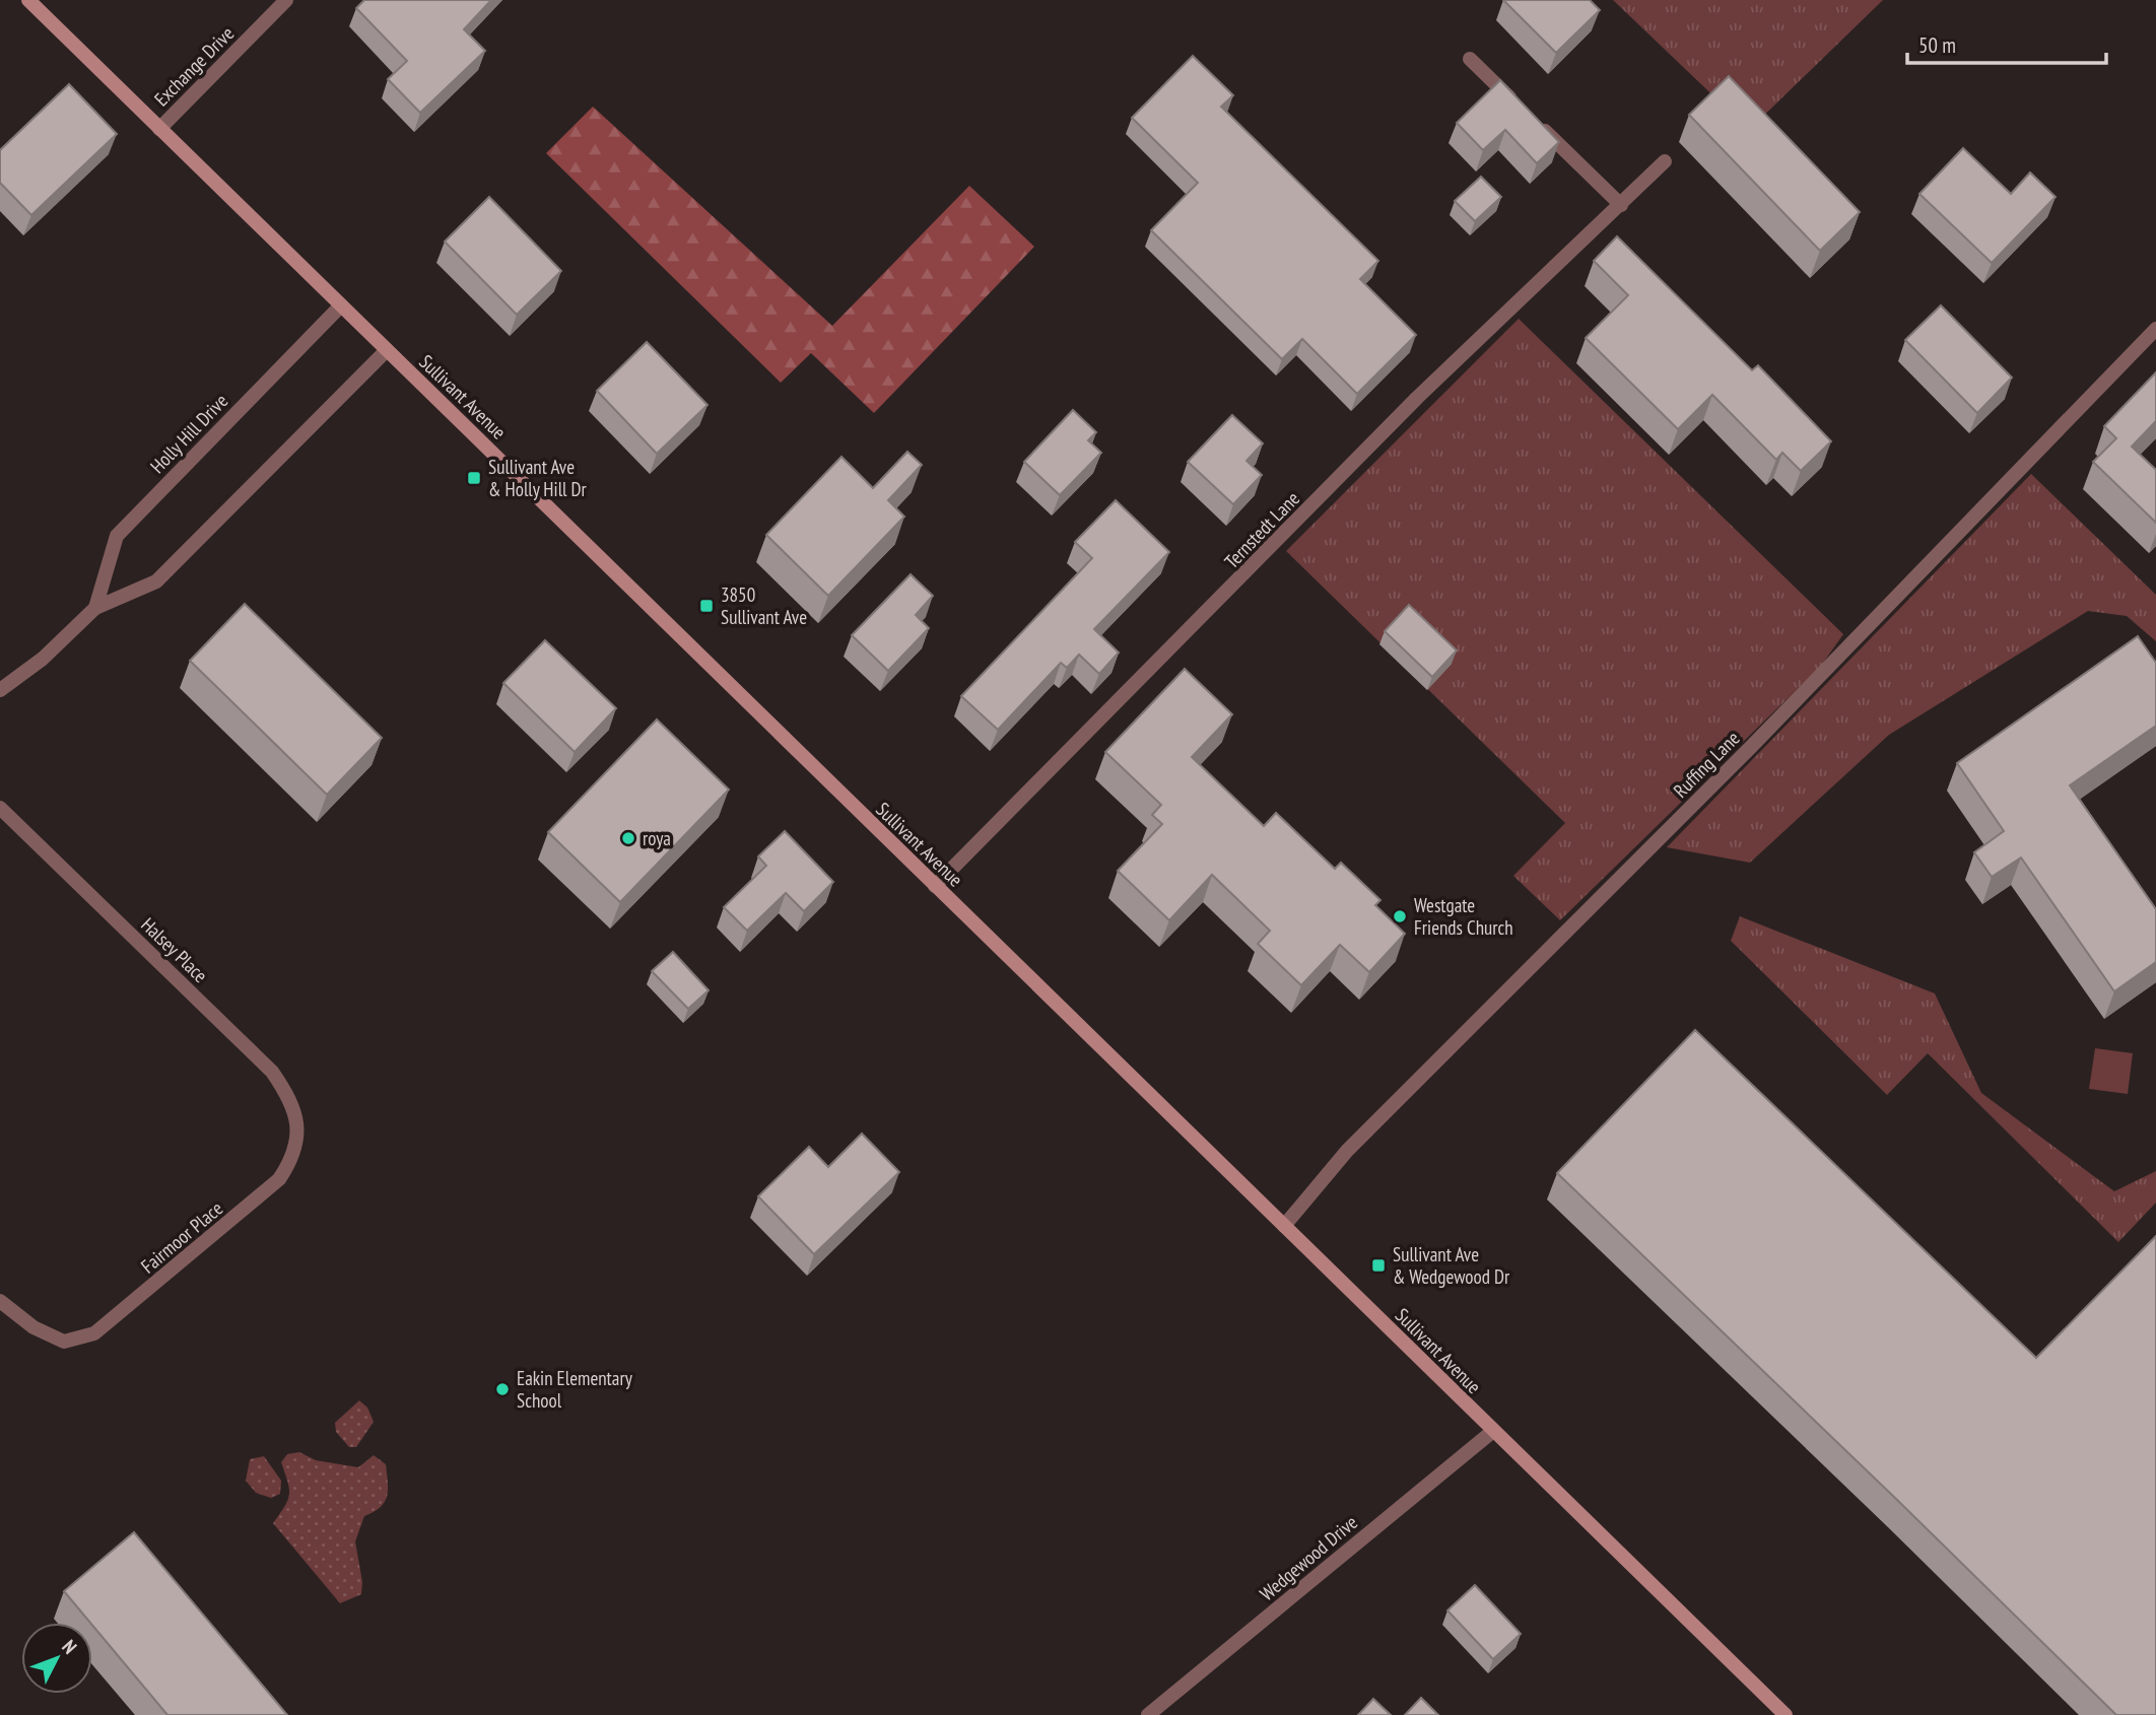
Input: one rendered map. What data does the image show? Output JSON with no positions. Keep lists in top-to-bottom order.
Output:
{
  "streets": {
    "main road": ["Sullivant Avenue"],
    "street": [
      "Exchange Drive",
      "Holly Hill Drive",
      "Ternstedt Lane",
      "Ruffing Lane",
      "Halsey Place",
      "Fairmoor Place",
      "Wedgewood Drive"
    ]
  },
  "crossings": [
    ["Exchange Drive", "Sullivant Avenue"],
    ["Sullivant Avenue", "Holly Hill Drive"],
    ["Sullivant Avenue", "Ternstedt Lane"],
    ["Sullivant Avenue", "Ruffing Lane"],
    ["Sullivant Avenue", "Wedgewood Drive"],
    ["Halsey Place", "Fairmoor Place"]
  ],
  "places": {
    "transit": ["Sullivant Ave & Holly Hill Dr", "3850 Sullivant Ave", "Sullivant Ave & Wedgewood Dr"],
    "other": ["roya", "Westgate Friends Church", "Eakin Elementary School"]
  },
  "scale_bar": "50 m",
  "north": "top right"
}
